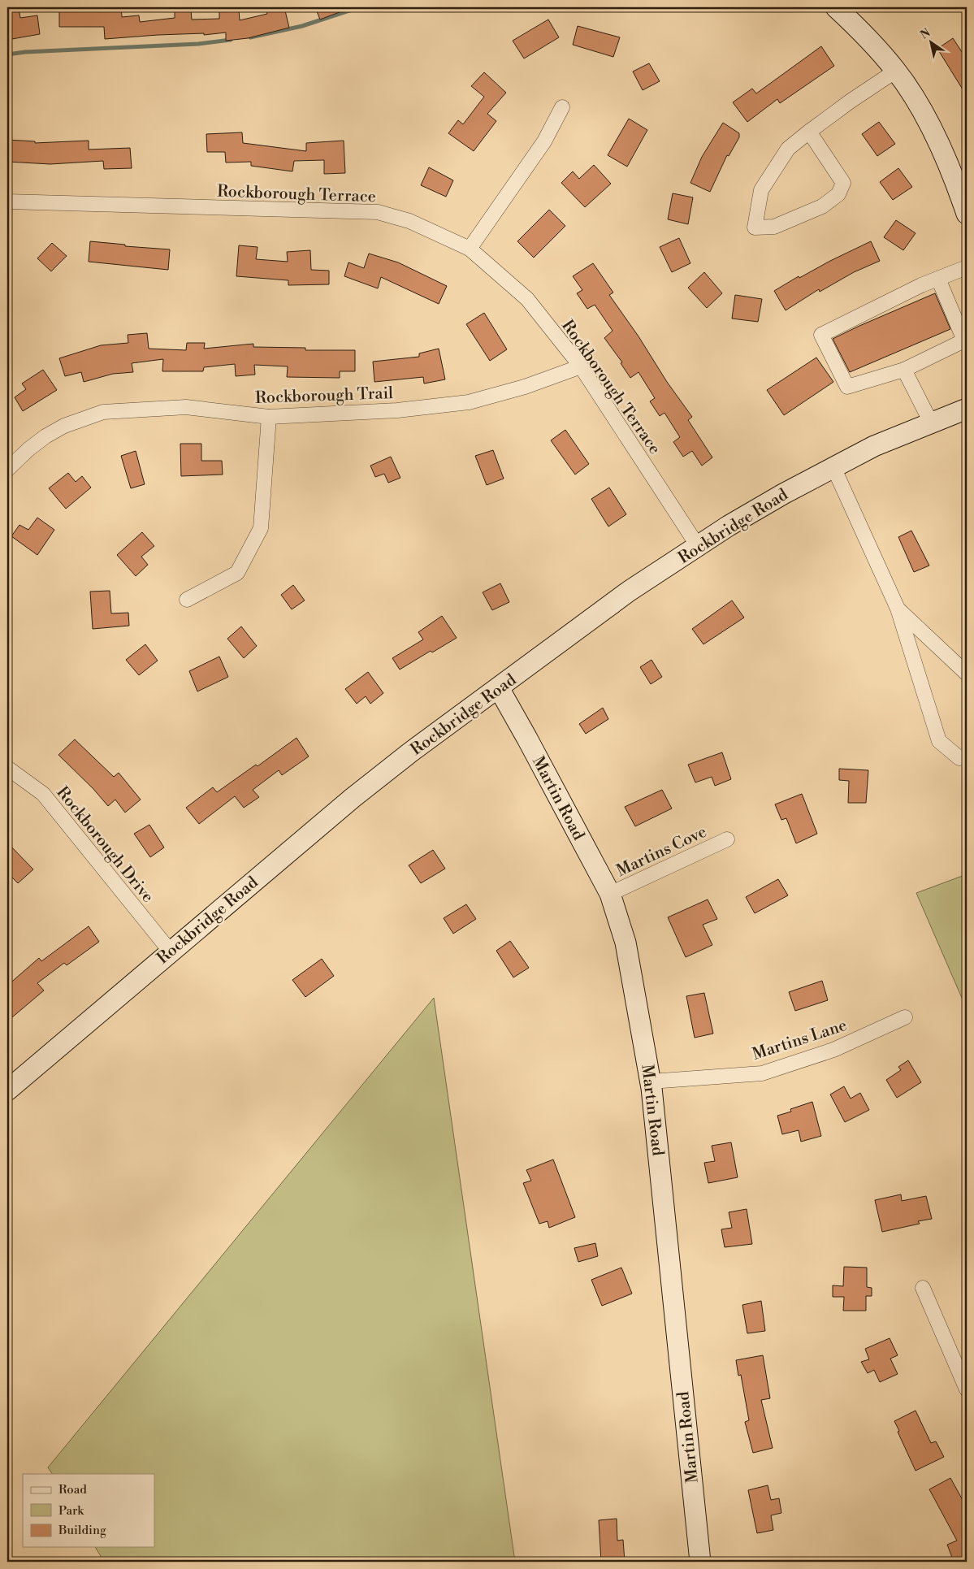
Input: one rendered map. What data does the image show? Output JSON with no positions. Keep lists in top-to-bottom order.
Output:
{
  "streets": {
    "main road": ["Rockbridge Road", "Martin Road"],
    "street": [
      "Rockborough Terrace",
      "Rockborough Trail",
      "Rockborough Drive",
      "Martins Cove",
      "Martins Lane"
    ]
  },
  "crossings": [
    ["Rockborough Terrace", "Rockborough Trail"],
    ["Rockborough Terrace", "Rockbridge Road"],
    ["Rockbridge Road", "Martin Road"],
    ["Rockbridge Road", "Rockborough Drive"],
    ["Martin Road", "Martins Cove"],
    ["Martin Road", "Martins Lane"]
  ],
  "legend": ["Road", "Park", "Building"],
  "north": "top left"
}
